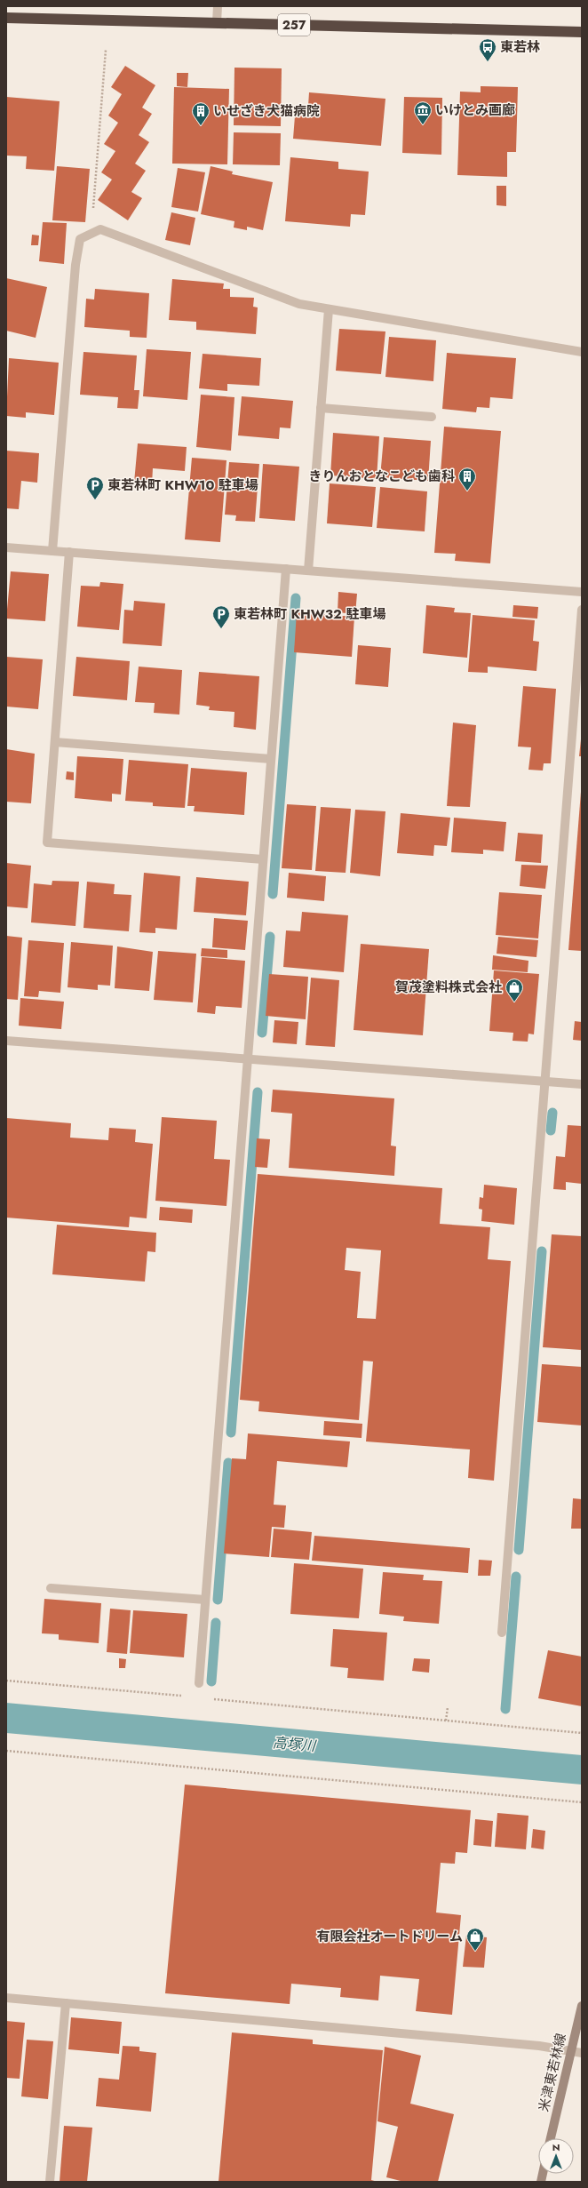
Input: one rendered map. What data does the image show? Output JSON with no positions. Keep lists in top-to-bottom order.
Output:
{
  "streets": {
    "highway": ["257"],
    "main road": ["米津東若林線"]
  },
  "water": ["高塚川"],
  "places": {
    "bus stop": ["東若林"],
    "museum": ["いけとみ画廊"],
    "building": ["いせざき犬猫病院", "きりんおとなこども歯科"],
    "parking": ["東若林町 KHW10 駐車場", "東若林町 KHW32 駐車場"],
    "shop": ["賀茂塗料株式会社", "有限会社オートドリーム"]
  },
  "north": "top"
}
